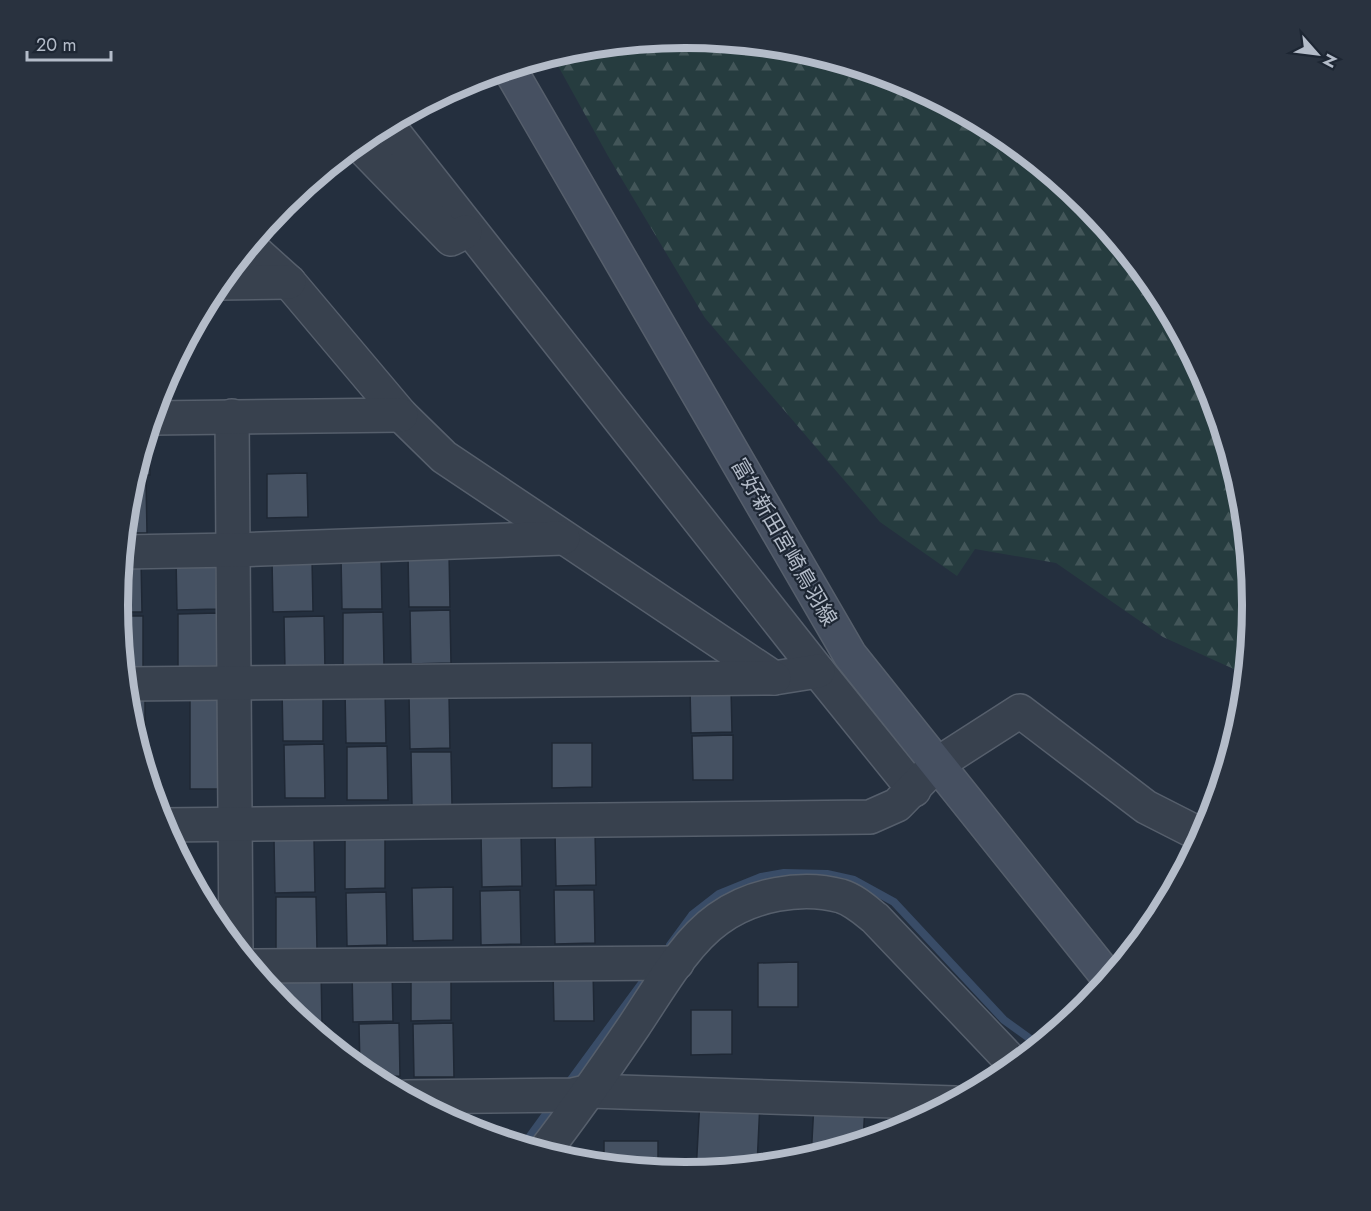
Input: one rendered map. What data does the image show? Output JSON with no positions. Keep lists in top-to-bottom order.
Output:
{
  "streets": {
    "main road": ["富好新田宮崎鳥羽線"]
  },
  "scale_bar": "20 m",
  "north": "bottom right"
}
